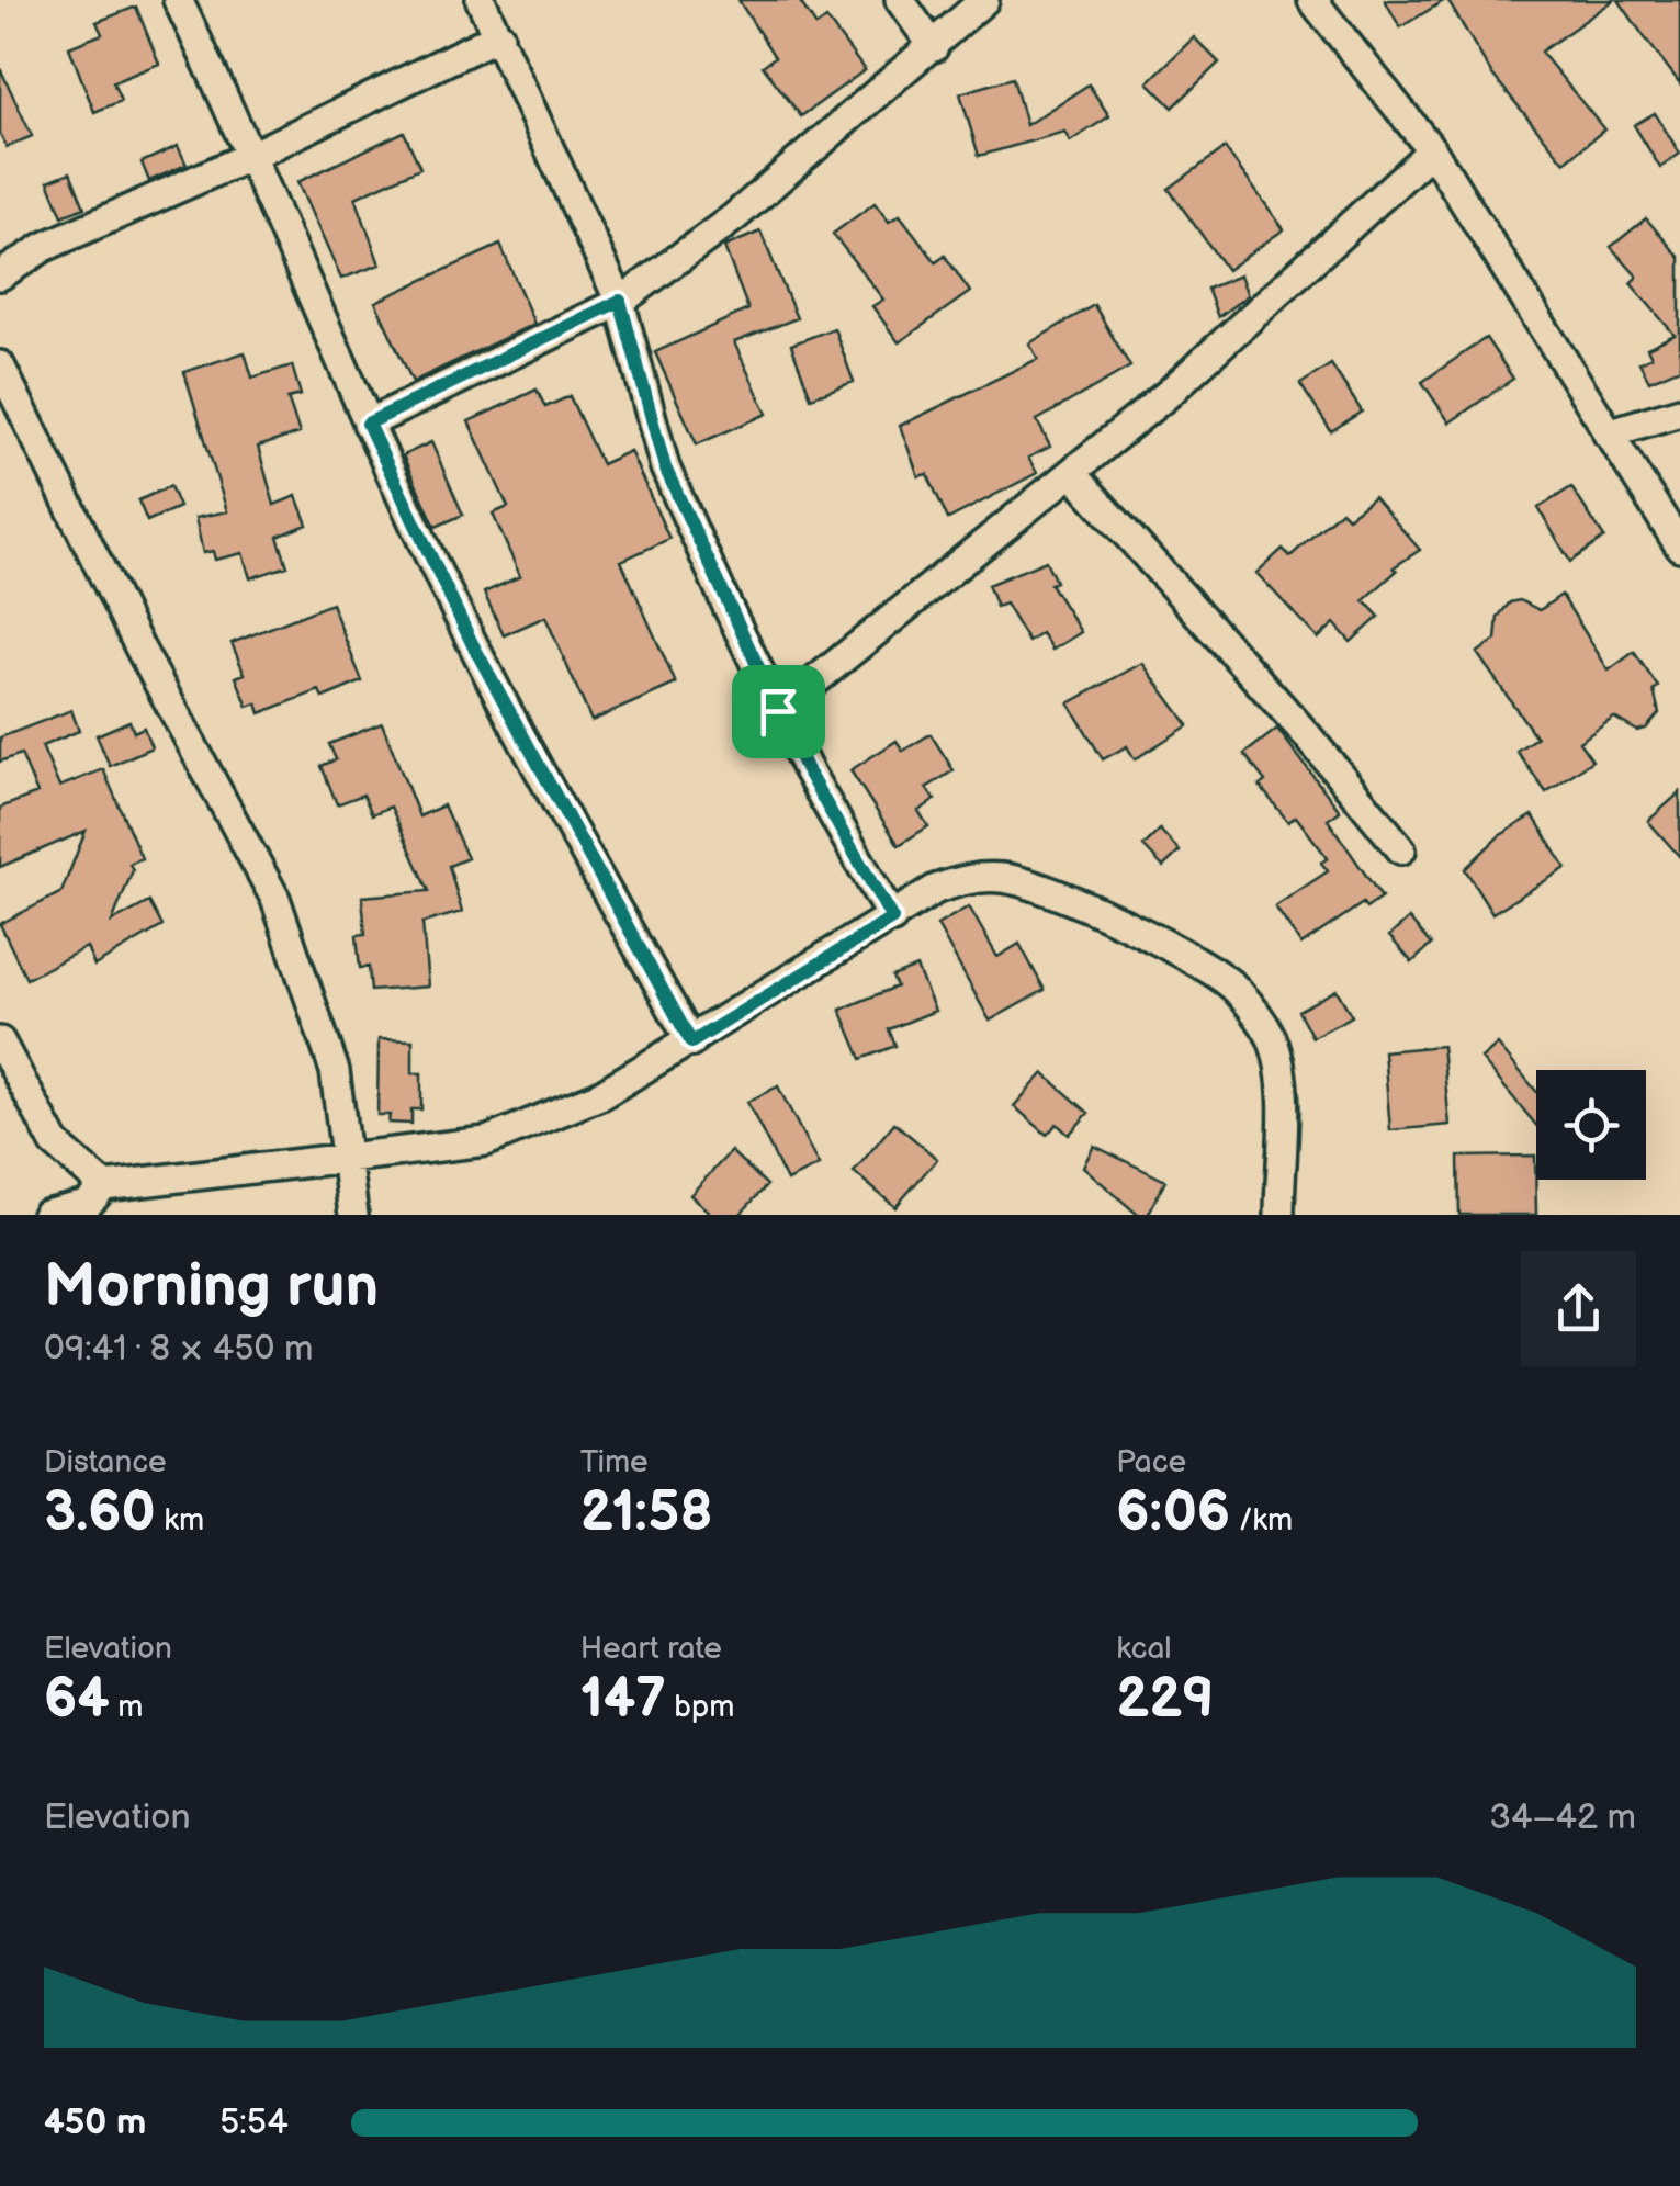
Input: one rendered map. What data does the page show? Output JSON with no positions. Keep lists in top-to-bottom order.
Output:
{
  "page": {
    "heading": ["Morning run", "09:41 · 8 × 450 m"],
    "stats": [
      ["Distance", "3.60 km"],
      ["Time", "21:58"],
      ["Pace", "6:06 /km"],
      ["Elevation", "64 m"],
      ["Heart rate", "147 bpm"],
      ["kcal", "229"]
    ],
    "chart": ["Elevation", "34–42 m"],
    "list": [
      {
        "name": "450 m",
        "note": "5:54"
      }
    ]
  }
}
